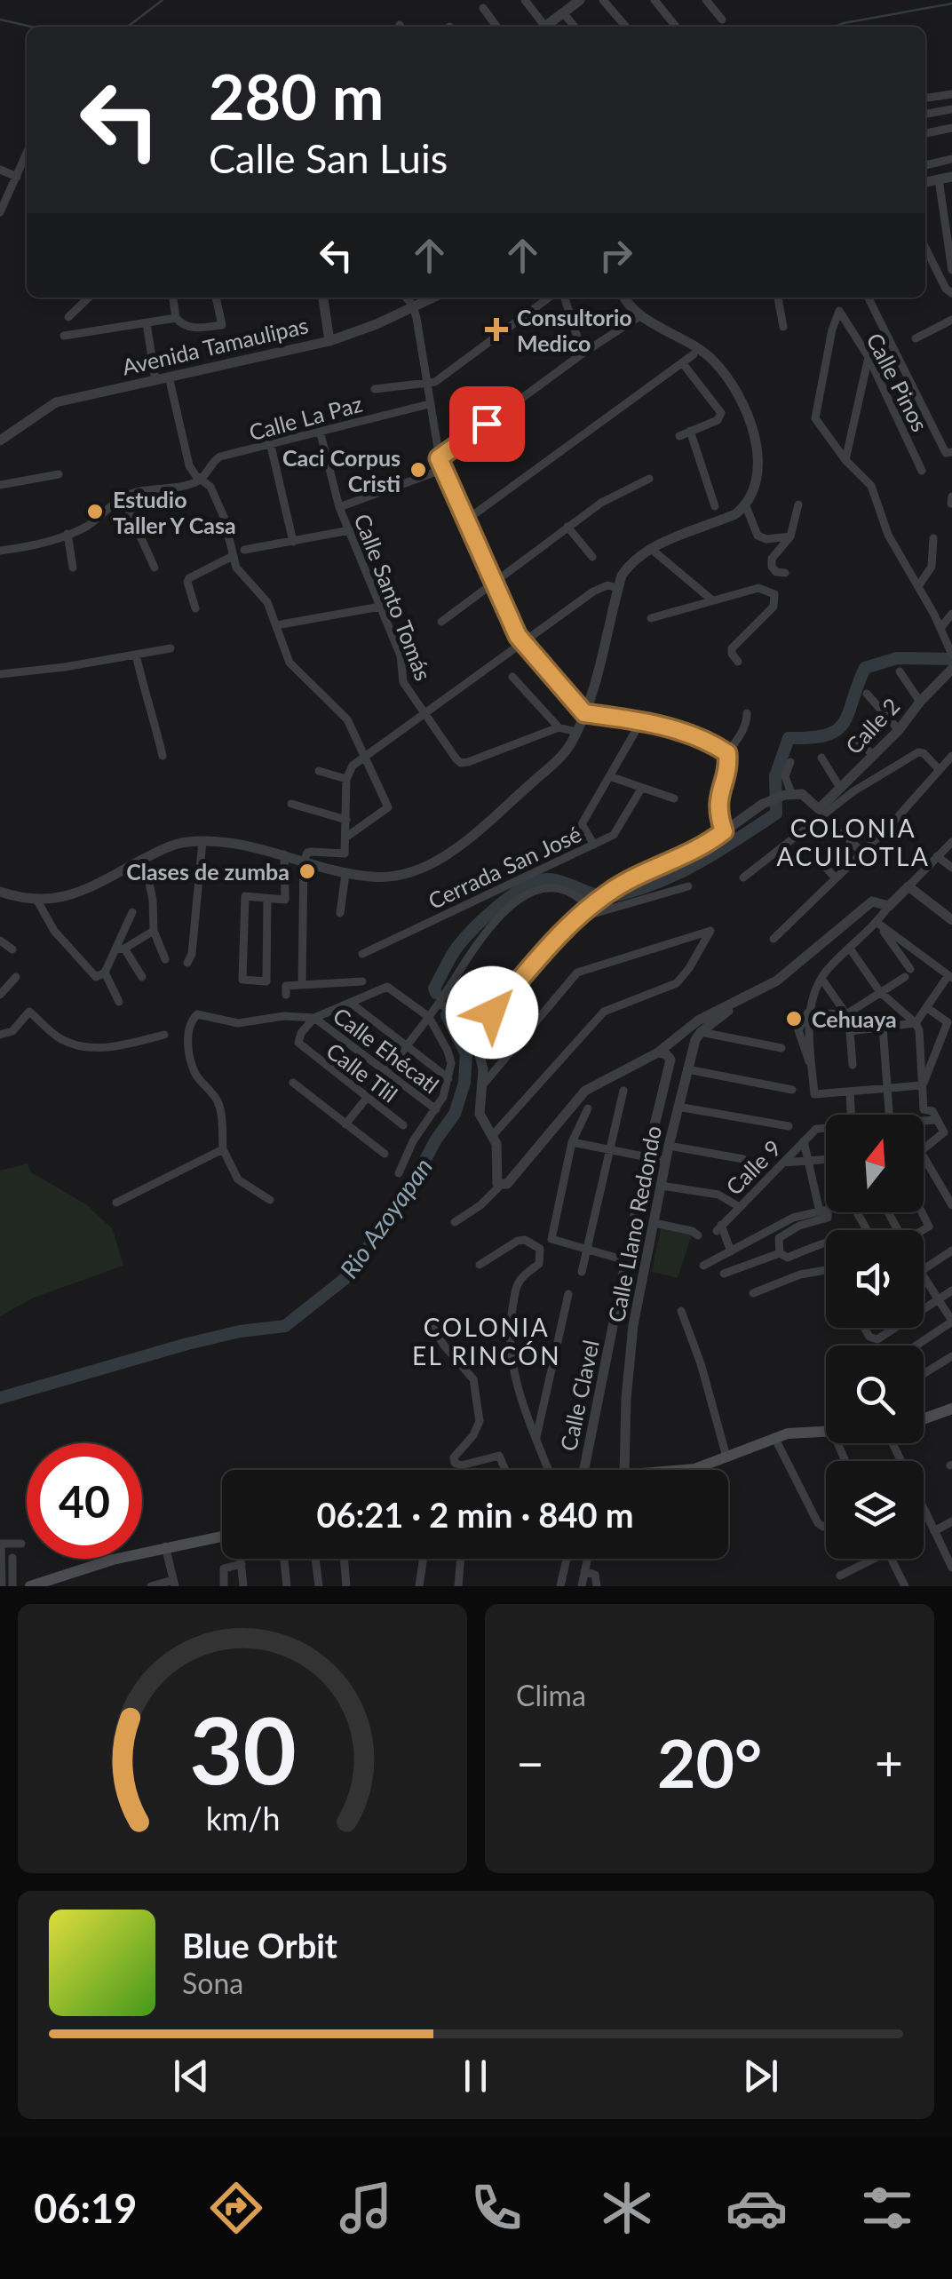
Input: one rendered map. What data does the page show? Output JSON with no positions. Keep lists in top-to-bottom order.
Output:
{
  "streets": {
    "street": [
      "Avenida Tamaulipas",
      "Calle Pinos",
      "Calle La Paz",
      "Calle Santo Tomás",
      "Calle 2",
      "Cerrada San José",
      "Calle Ehécatl",
      "Calle Tlil",
      "Calle 9",
      "Calle Llano Redondo",
      "Calle Clavel"
    ]
  },
  "crossings": [
    ["Calle La Paz", "Calle Santo Tomás"],
    ["Calle Ehécatl", "Calle Tlil"],
    ["Calle Llano Redondo", "Calle Clavel"]
  ],
  "districts": ["COLONIA ACUILOTLA", "COLONIA EL RINCÓN"],
  "water": ["Rio Azoyapan"],
  "places": {
    "health": ["Consultorio Medico"],
    "other": [
      "Caci Corpus Cristi",
      "Estudio Taller Y Casa",
      "Clases de zumba",
      "Cehuaya"
    ]
  },
  "north": "top",
  "page": {
    "turn": ["280 m", "Calle San Luis"],
    "limit": "40",
    "trip": "06:21 · 2 min · 840 m",
    "tile": "Clima",
    "heat": ["−", "20°", "+"],
    "song": ["Blue Orbit", "Sona"],
    "tabs": "06:19",
    "gauge": ["30", "km/h"]
  }
}
